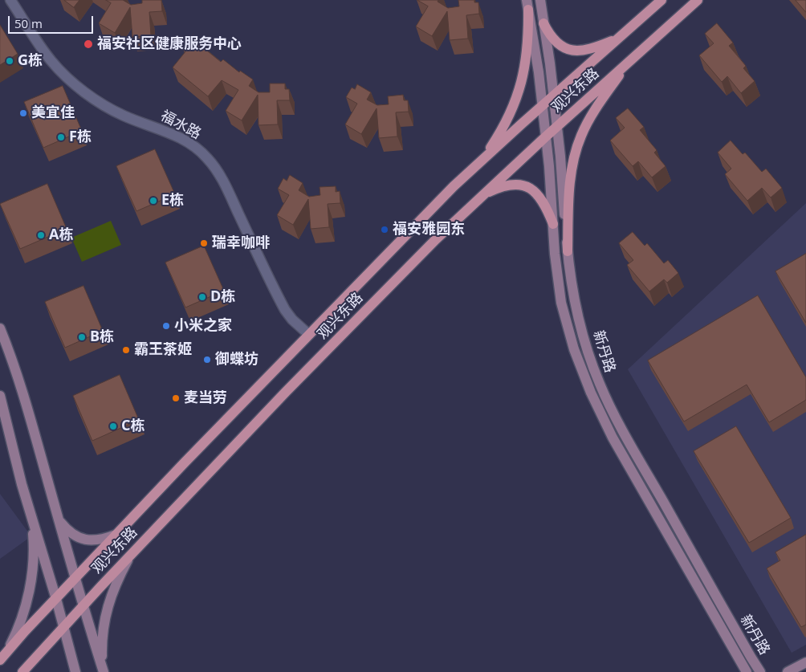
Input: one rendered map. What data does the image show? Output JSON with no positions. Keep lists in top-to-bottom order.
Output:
{
  "streets": {
    "main road": ["观兴东路", "新丹路"],
    "street": ["福水路"]
  },
  "crossings": [
    ["观兴东路", "福水路"],
    ["观兴东路", "新丹路"]
  ],
  "places": [
    "福安社区健康服务中心",
    "G栋",
    "美宜佳",
    "F栋",
    "E栋",
    "福安雅园东",
    "A栋",
    "瑞幸咖啡",
    "D栋",
    "小米之家",
    "B栋",
    "霸王茶姬",
    "御蝶坊",
    "麦当劳",
    "C栋"
  ],
  "scale_bar": "50 m"
}
